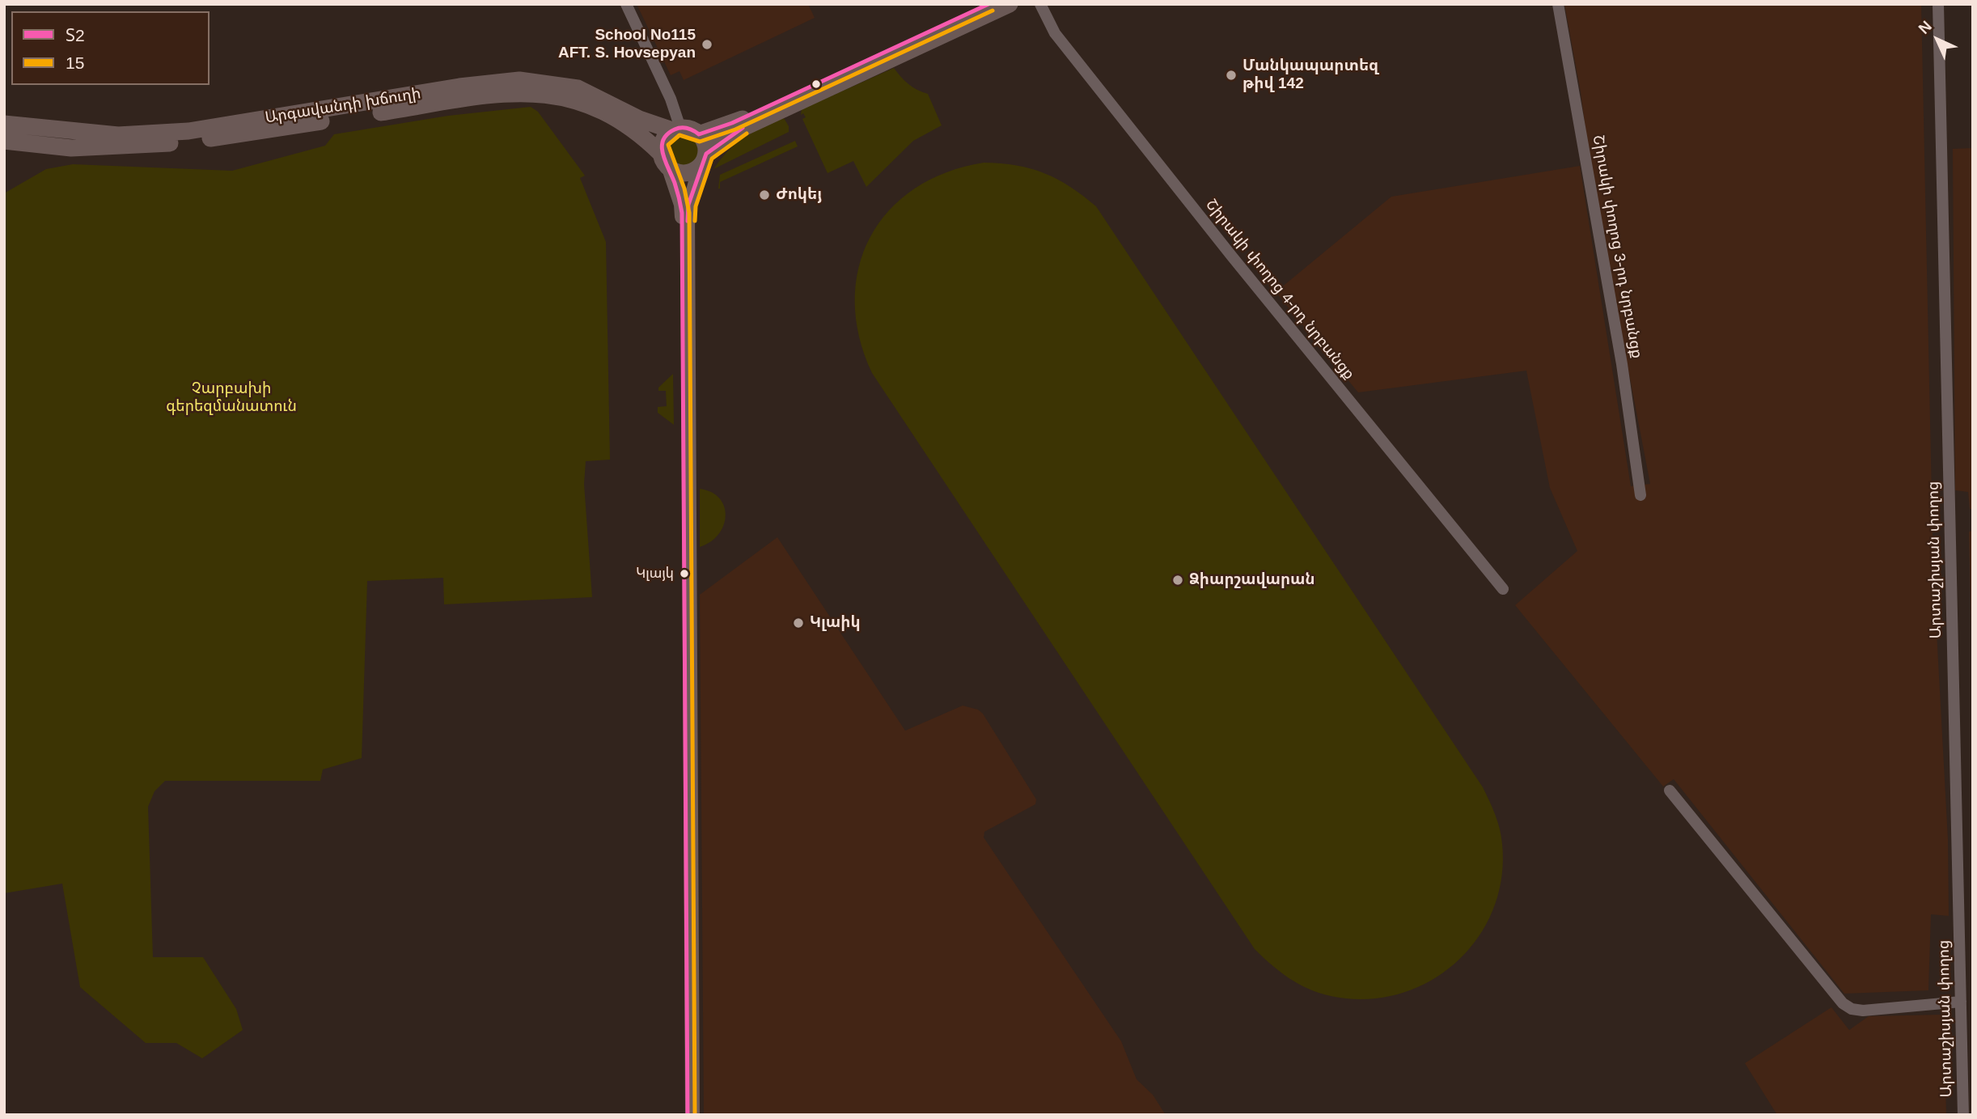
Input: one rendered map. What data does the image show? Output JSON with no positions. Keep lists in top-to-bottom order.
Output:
{
  "streets": {
    "highway": ["Արգավանդի խճուղի"],
    "street": ["Շիրակի փողոց 3-րդ նրբանցք", "Շիրակի փողոց 4-րդ նրբանցք", "Արտաշիսյան փողոց"]
  },
  "parks": ["Չարբախի գերեզմանատուն"],
  "places": [
    "School No115 AFT. S. Hovsepyan",
    "Մանկապարտեզ թիվ 142",
    "Ժոկեյ",
    "Կլայկ",
    "Ձիարշավարան",
    "Կլաիկ"
  ],
  "lines": ["transit line Տ2", "transit line 15"],
  "legend": ["Տ2", "15"],
  "north": "top left"
}
